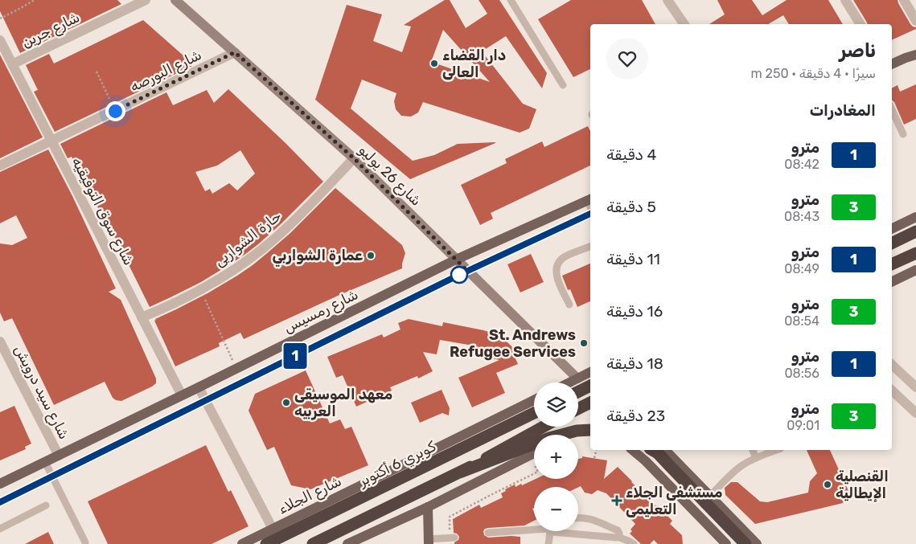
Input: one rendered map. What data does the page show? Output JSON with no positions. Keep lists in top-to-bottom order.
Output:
{
  "streets": {
    "highway": ["كوبري 6 أكتوبر"],
    "main road": ["شارع 26 يوليو", "شارع رمسيس", "شارع الجلاء"],
    "street": [
      "شارع جرين",
      "شارع البورصه",
      "شارع سوق التوفيقيه",
      "حارة الشواربى",
      "شارع سيد درويش"
    ]
  },
  "crossings": [
    ["شارع جرين", "شارع سوق التوفيقيه"],
    ["شارع البورصه", "شارع 26 يوليو"],
    ["شارع البورصه", "شارع سوق التوفيقيه"],
    ["شارع 26 يوليو", "حارة الشواربى"],
    ["شارع 26 يوليو", "شارع رمسيس"],
    ["شارع سوق التوفيقيه", "حارة الشواربى"],
    ["شارع سوق التوفيقيه", "شارع رمسيس"],
    ["شارع رمسيس", "شارع سيد درويش"]
  ],
  "places": {
    "other": [
      "دار القضاء العالى",
      "عمارة الشواربي",
      "St. Andrews Refugee Services",
      "معهد الموسيقى العربيه",
      "القنصلية الإيطالية"
    ],
    "health": ["مستشفى الجلاء التعليمى"]
  },
  "lines": ["metro line 1"],
  "page": {
    "on_map": "1",
    "heading": [
      ["ناصر", "سيرًا · 4 دقيقة · 250 m"],
      "المغادرات"
    ],
    "list": [
      {
        "mark": "1",
        "name": "مترو",
        "note": "08:42",
        "value": "4 دقيقة"
      },
      {
        "mark": "3",
        "name": "مترو",
        "note": "08:43",
        "value": "5 دقيقة"
      },
      {
        "mark": "1",
        "name": "مترو",
        "note": "08:49",
        "value": "11 دقيقة"
      },
      {
        "mark": "3",
        "name": "مترو",
        "note": "08:54",
        "value": "16 دقيقة"
      },
      {
        "mark": "1",
        "name": "مترو",
        "note": "08:56",
        "value": "18 دقيقة"
      },
      {
        "mark": "3",
        "name": "مترو",
        "note": "09:01",
        "value": "23 دقيقة"
      }
    ],
    "map_buttons": ["+", "−"]
  }
}
